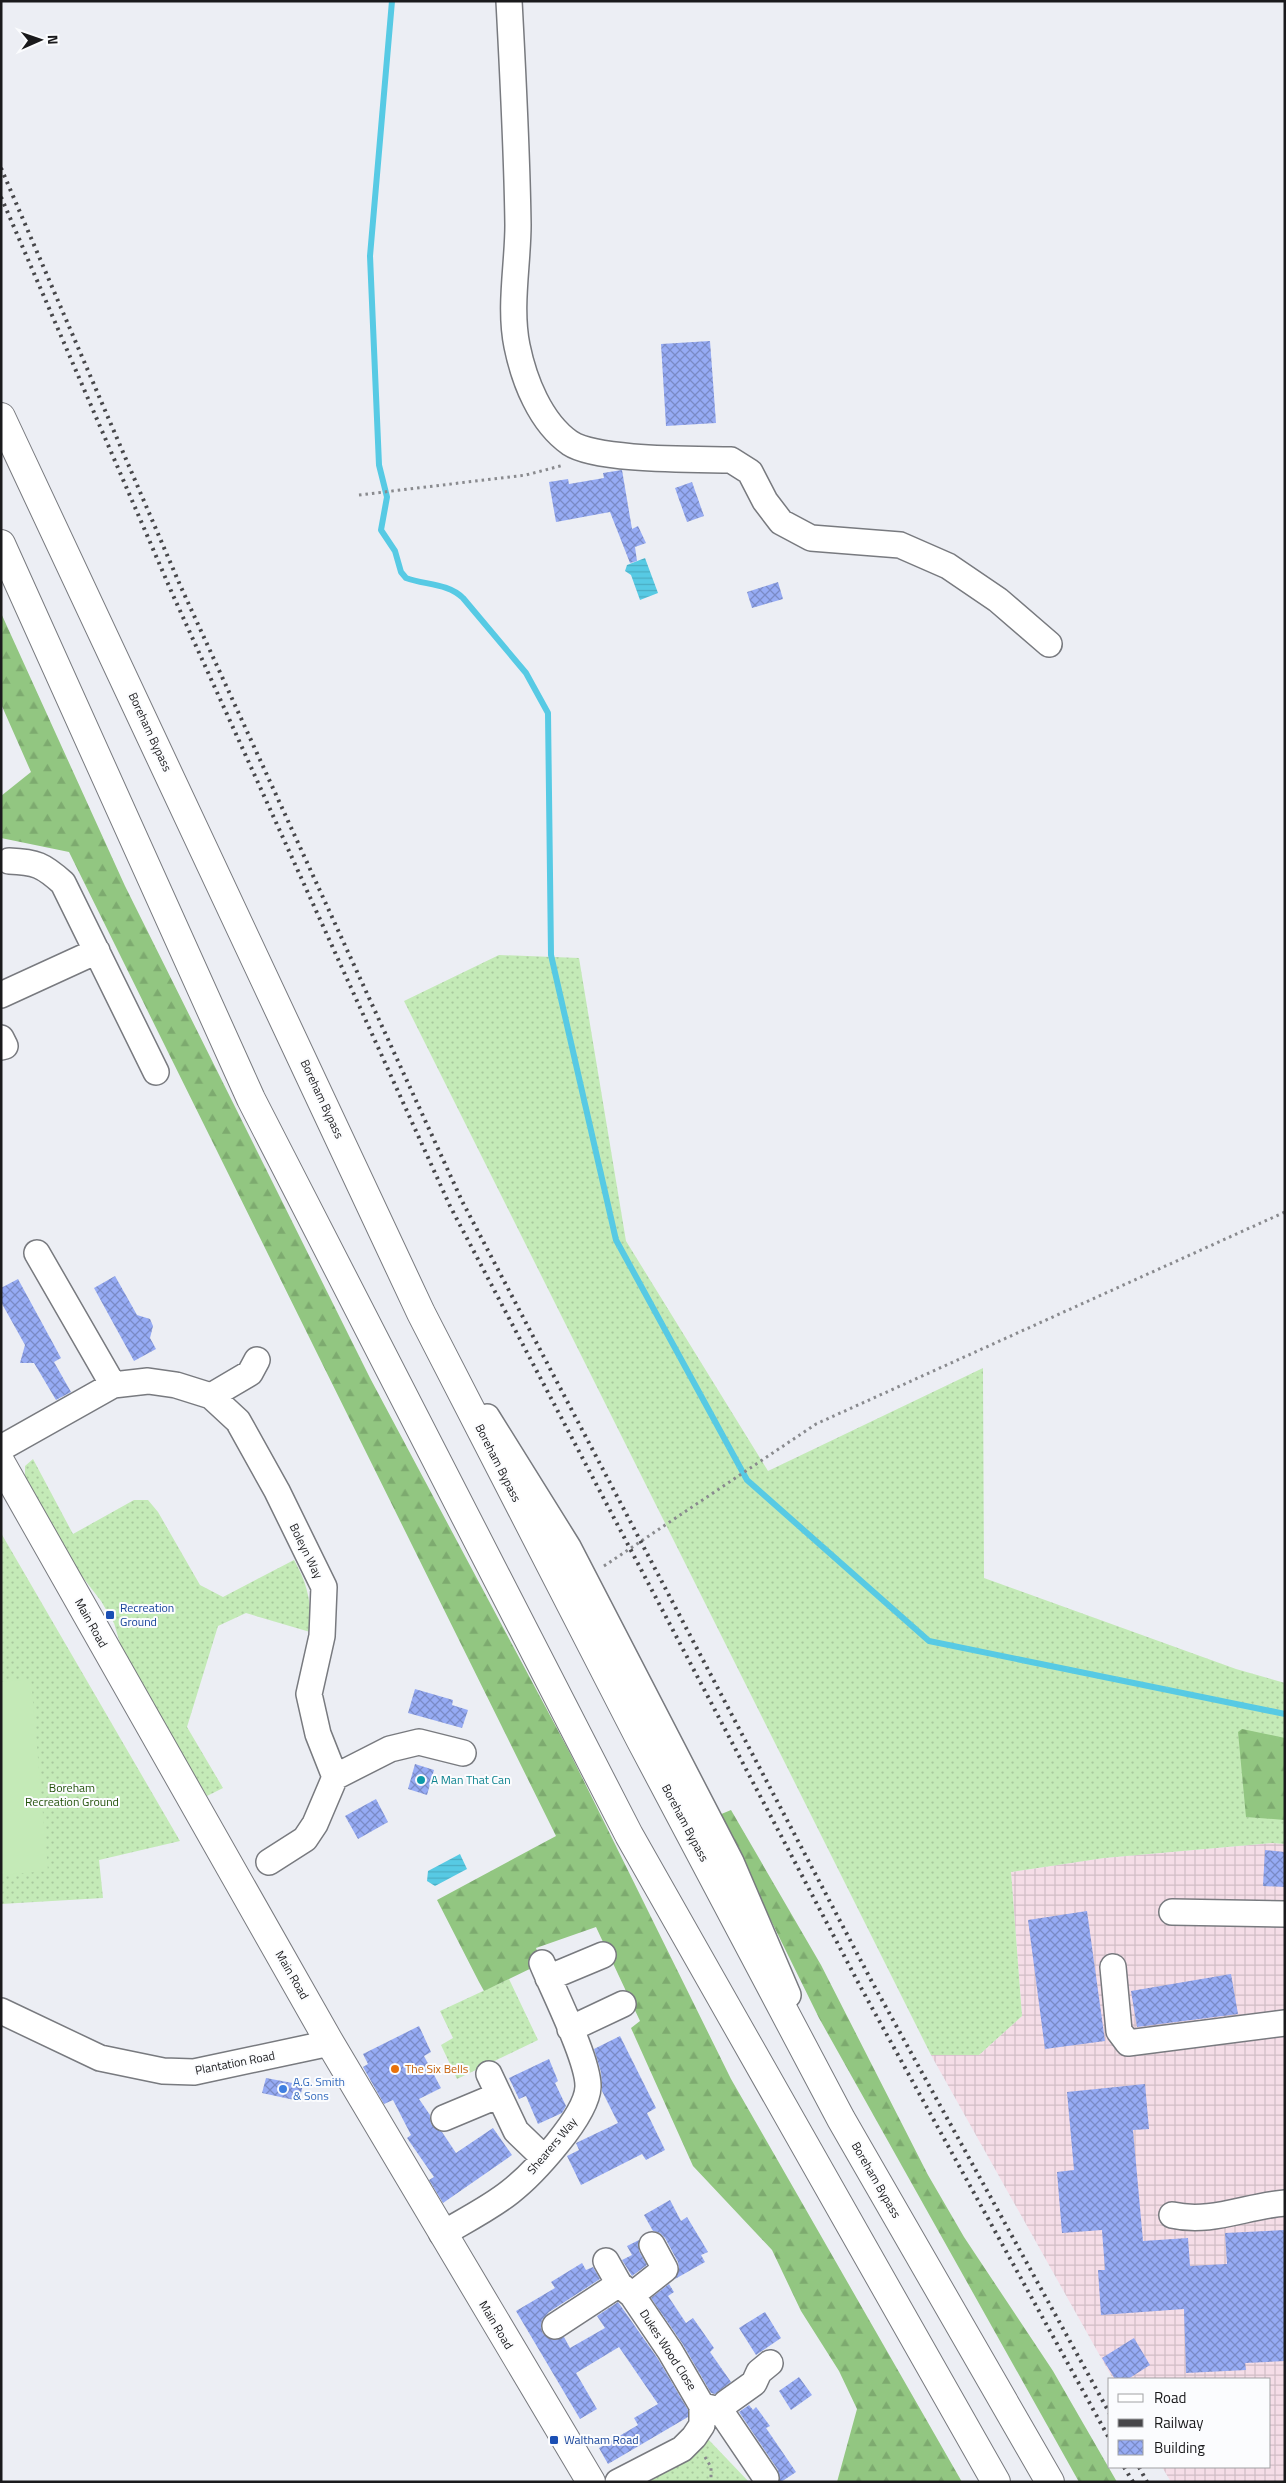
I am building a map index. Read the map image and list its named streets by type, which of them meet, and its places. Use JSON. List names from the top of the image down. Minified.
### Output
{"streets":{"main road":["Boreham Bypass","Main Road"],"street":["Boleyn Way","Plantation Road","Shearers Way","Dukes Wood Close"]},"crossings":[["Main Road","Plantation Road"],["Main Road","Shearers Way"]],"parks":["Boreham Recreation Ground"],"places":{"transit":["Recreation Ground","Waltham Road"],"other":["A Man That Can","The Six Bells","A.G. Smith & Sons"]},"legend":["Road","Railway","Building"],"north":"right"}
